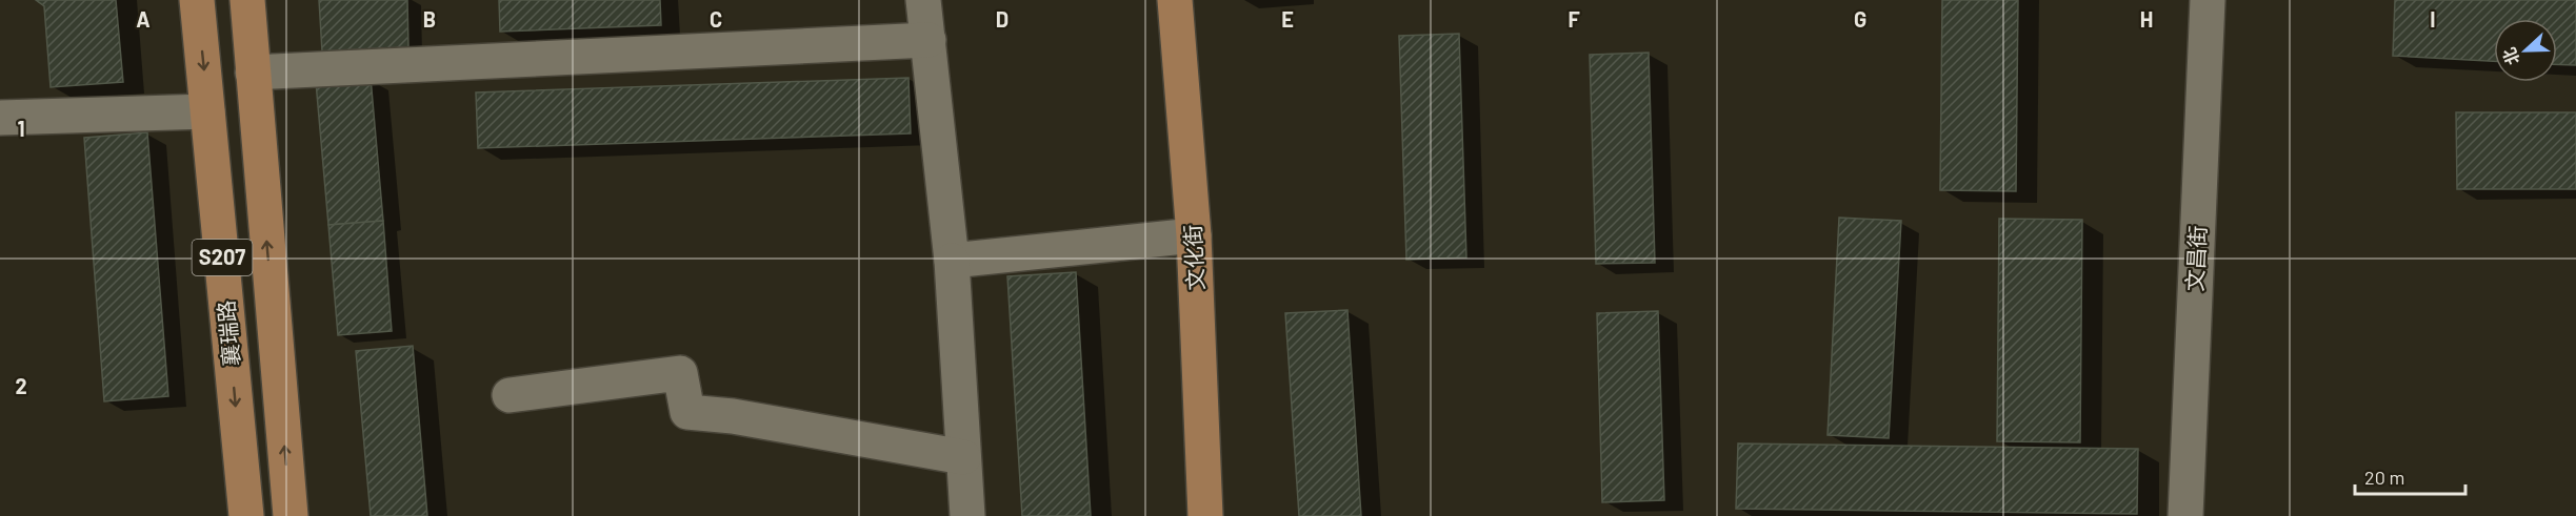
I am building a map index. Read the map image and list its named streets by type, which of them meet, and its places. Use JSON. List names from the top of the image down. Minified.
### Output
{"streets":{"main road":["S207","文化街","襄瑞路"],"street":["文昌街"]},"scale_bar":"20 m","north":"left","grid":{"columns":["A","B","C","D","E","F","G","H","I"],"rows":["1","2"]}}
